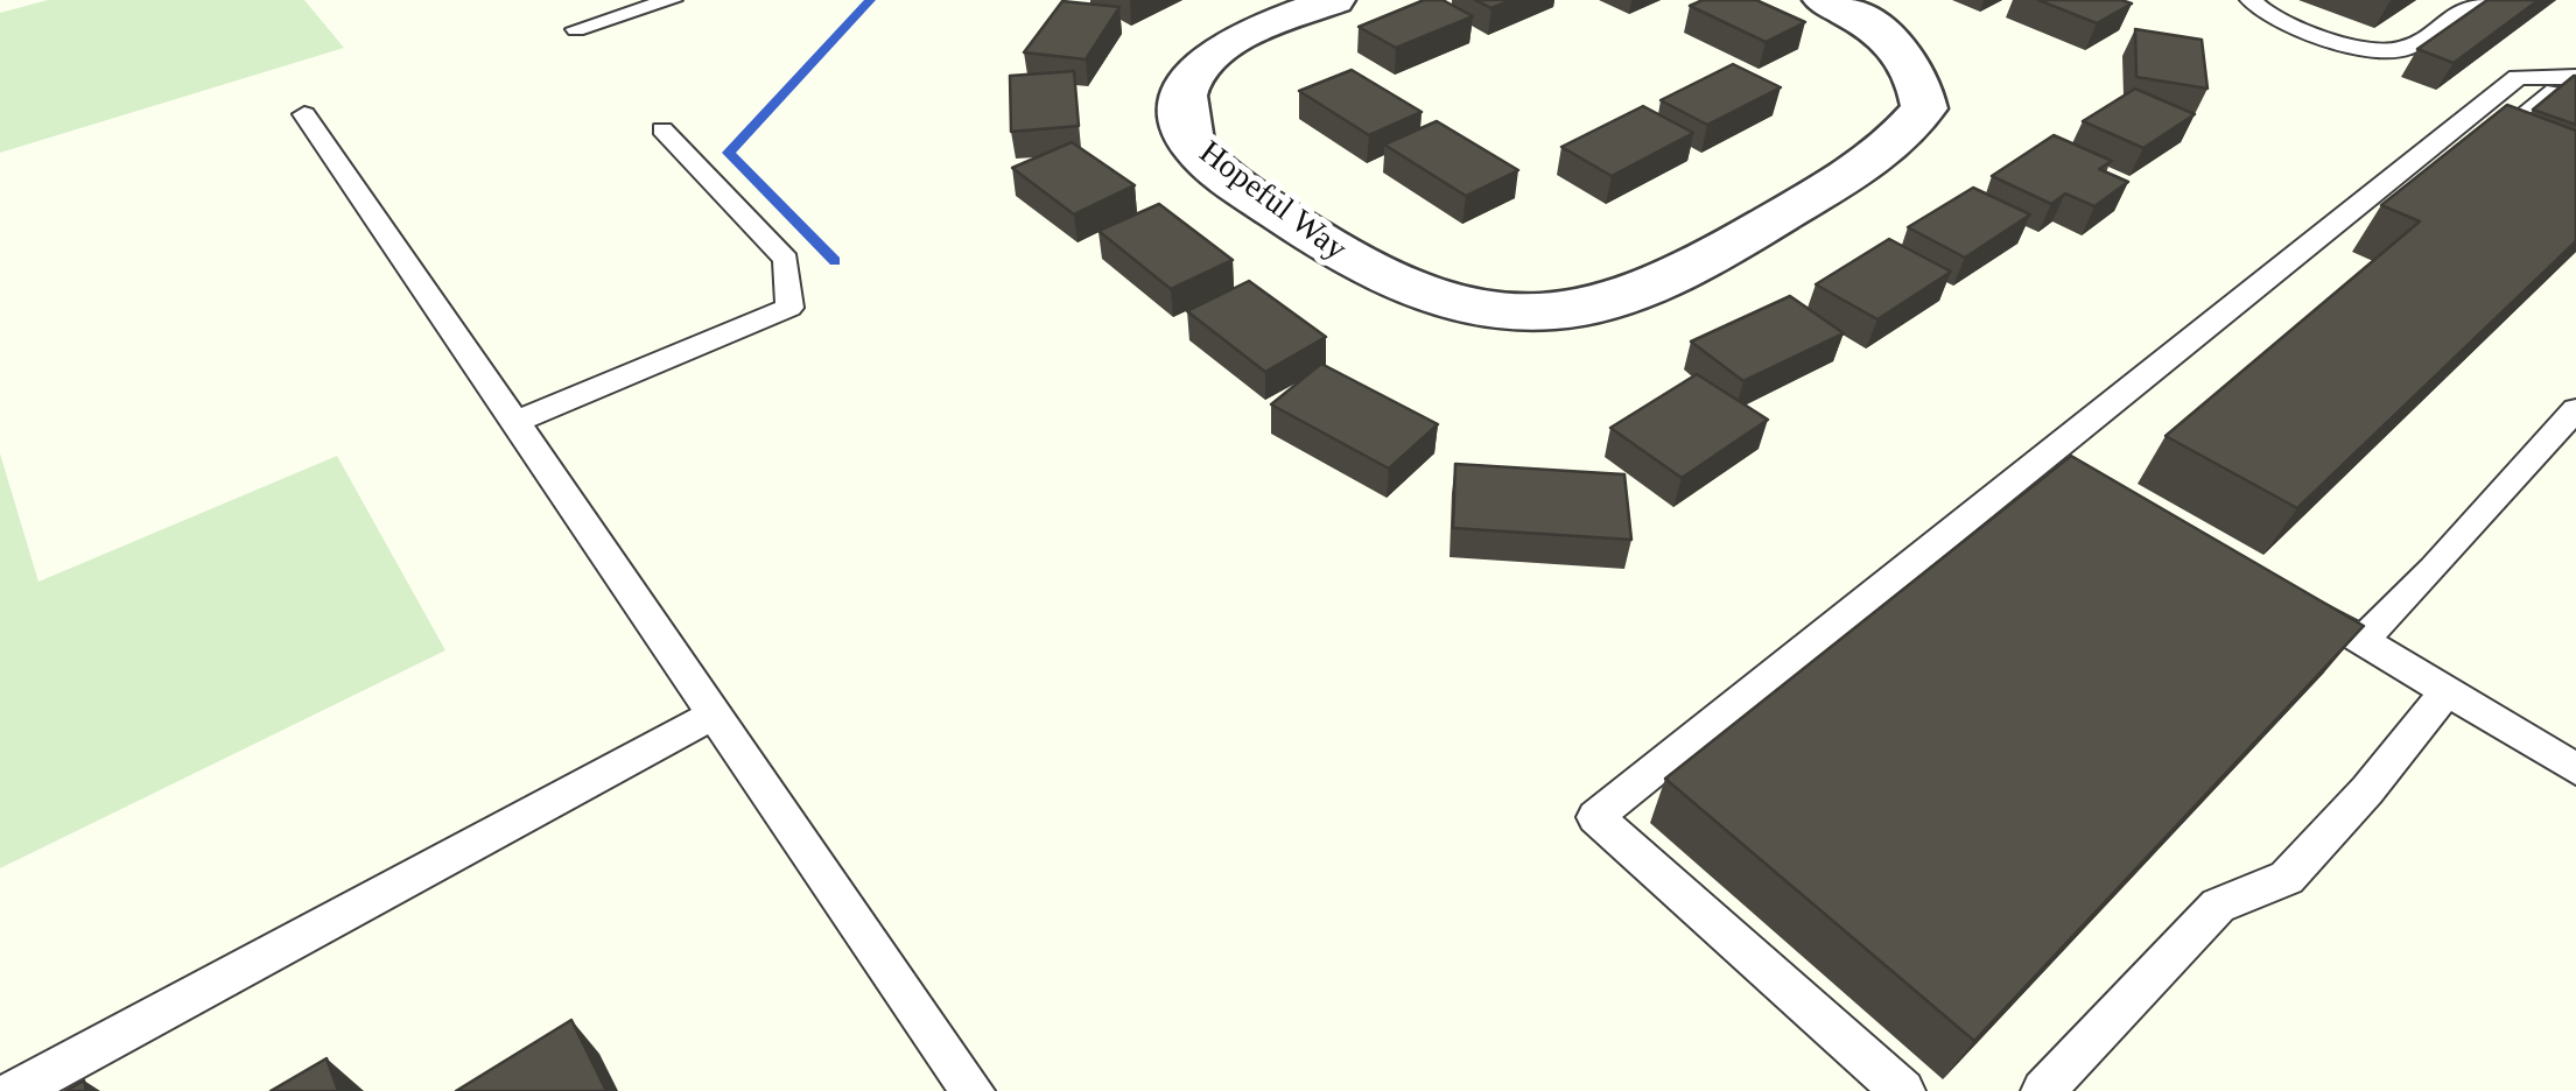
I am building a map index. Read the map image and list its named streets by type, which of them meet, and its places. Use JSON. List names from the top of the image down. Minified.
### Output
{"streets":{"street":["Hopeful Way"]}}
